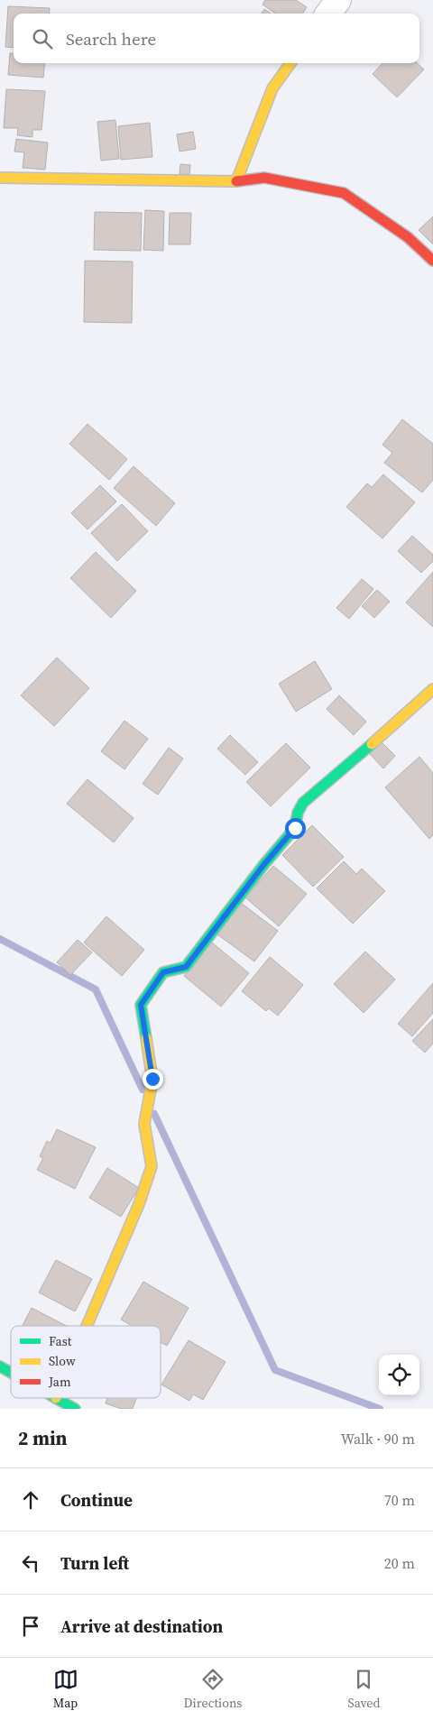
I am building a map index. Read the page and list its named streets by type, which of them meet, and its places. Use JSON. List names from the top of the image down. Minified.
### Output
{"legend":["Fast","Slow","Jam"],"page":{"search":"Search here","heading":["2 min","Walk · 90 m"],"list":[["Continue","70 m"],["Turn left","20 m"],"Arrive at destination"],"nav":["Map","Directions","Saved"]}}
